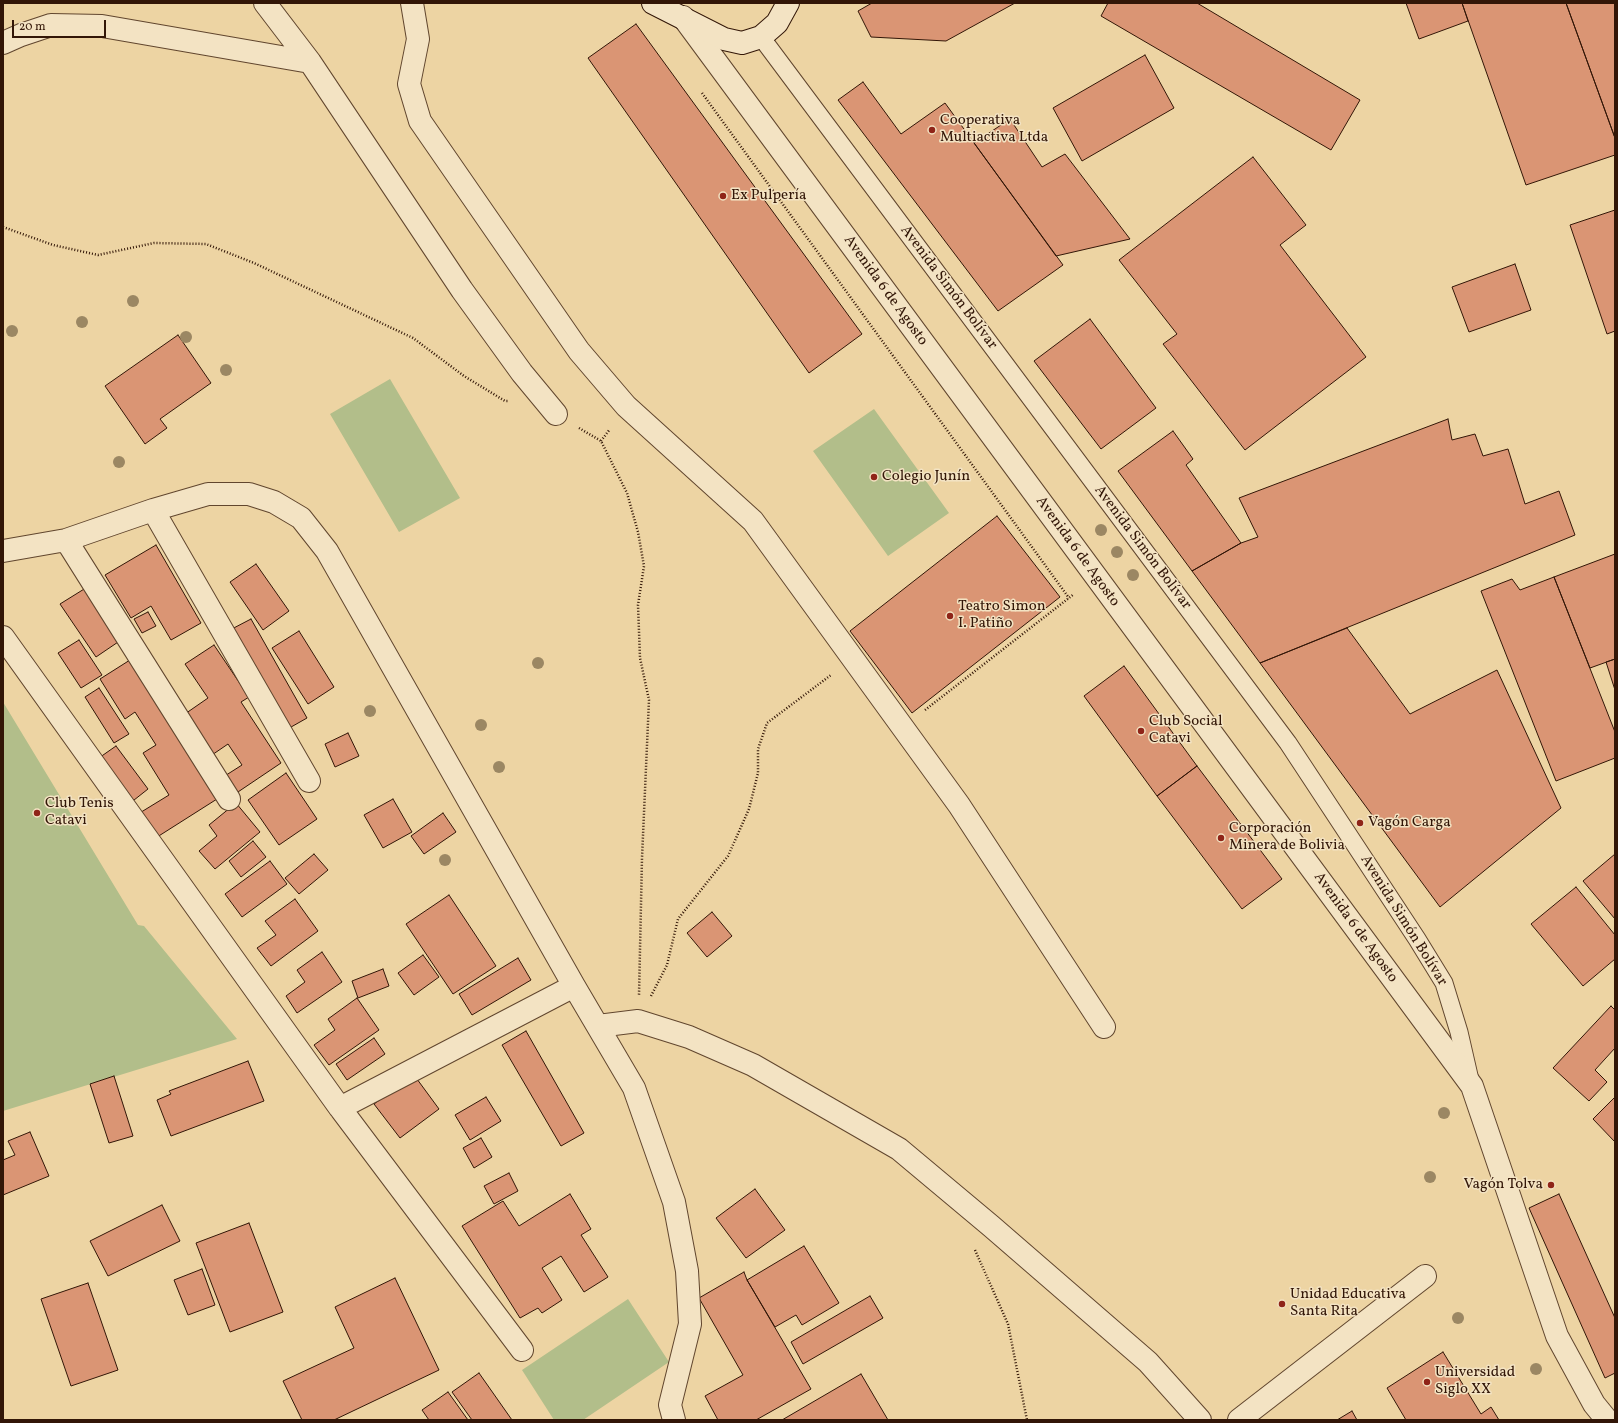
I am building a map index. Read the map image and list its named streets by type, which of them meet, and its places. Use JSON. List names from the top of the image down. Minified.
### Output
{"streets":{"street":["Avenida 6 de Agosto"],"lane":["Avenida Simón Bolívar"]},"crossings":[["Avenida Simón Bolívar","Avenida 6 de Agosto"]],"places":["Cooperativa Multiactiva Ltda","Ex Pulpería","Colegio Junín","Teatro Simon I. Patiño","Club Social Catavi","Club Tenis Catavi","Vagón Carga","Corporación Minera de Bolivia","Vagón Tolva","Unidad Educativa Santa Rita","Universidad Siglo XX"],"scale_bar":"20 m"}
